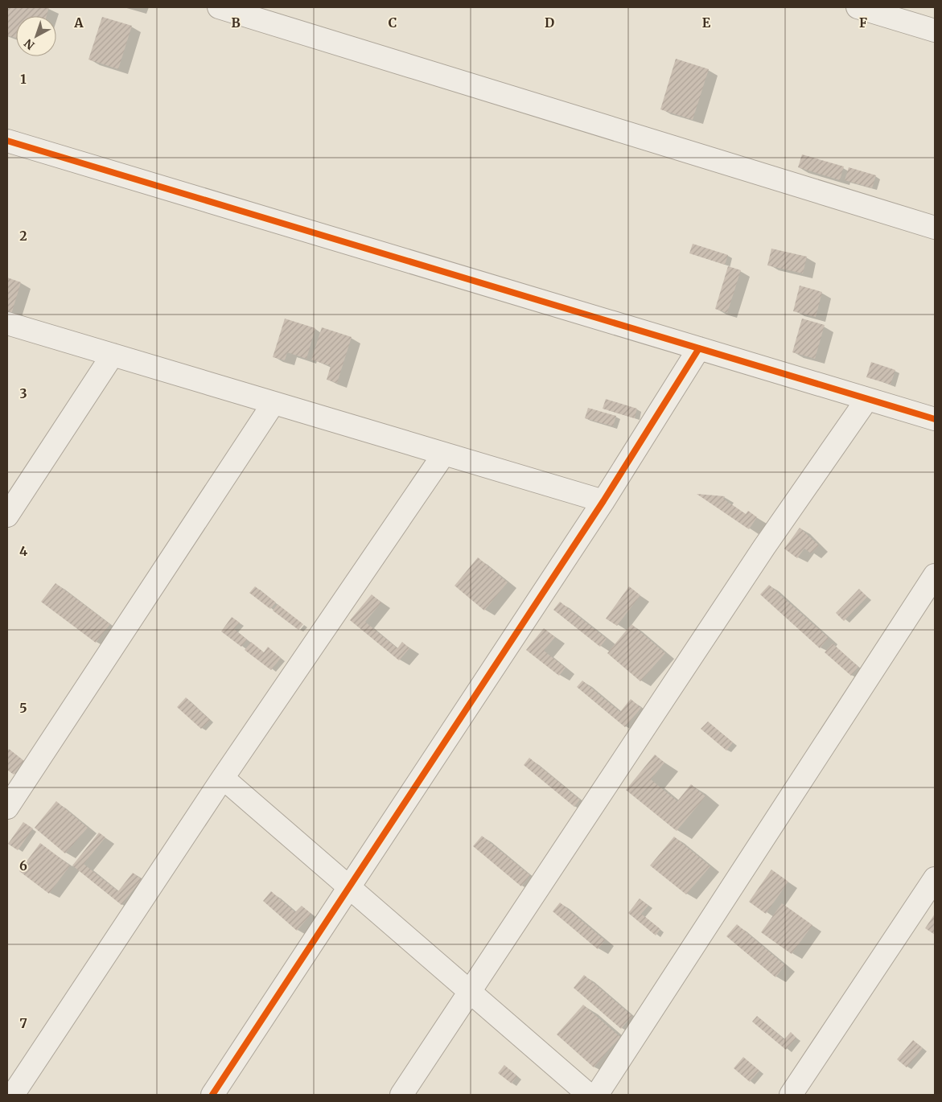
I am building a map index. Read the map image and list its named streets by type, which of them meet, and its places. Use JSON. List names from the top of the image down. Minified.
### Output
{"north":"bottom left","grid":{"columns":["A","B","C","D","E","F"],"rows":["1","2","3","4","5","6","7"]}}
